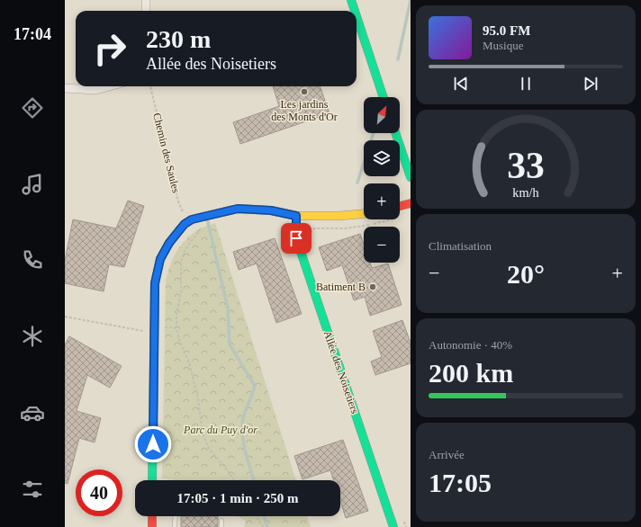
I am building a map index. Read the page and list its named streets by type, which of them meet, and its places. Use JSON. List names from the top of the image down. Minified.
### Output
{"streets":{"street":["Allée des Noisetiers"],"path":["Chemin des Saules"]},"parks":["Parc du Puy d'or"],"places":["Les jardins des Monts d'Or","Batiment B"],"north":"top right","page":{"tabs":"17:04","turn":["230 m","Allée des Noisetiers"],"song":["95.0 FM","Musique"],"map_buttons":["+","−"],"tile":["Climatisation",["Autonomie · 40%","200 km"],["Arrivée","17:05"]],"heat":["−","20°","+"],"limit":"40","trip":"17:05 · 1 min · 250 m","gauge":["33","km/h"]}}
